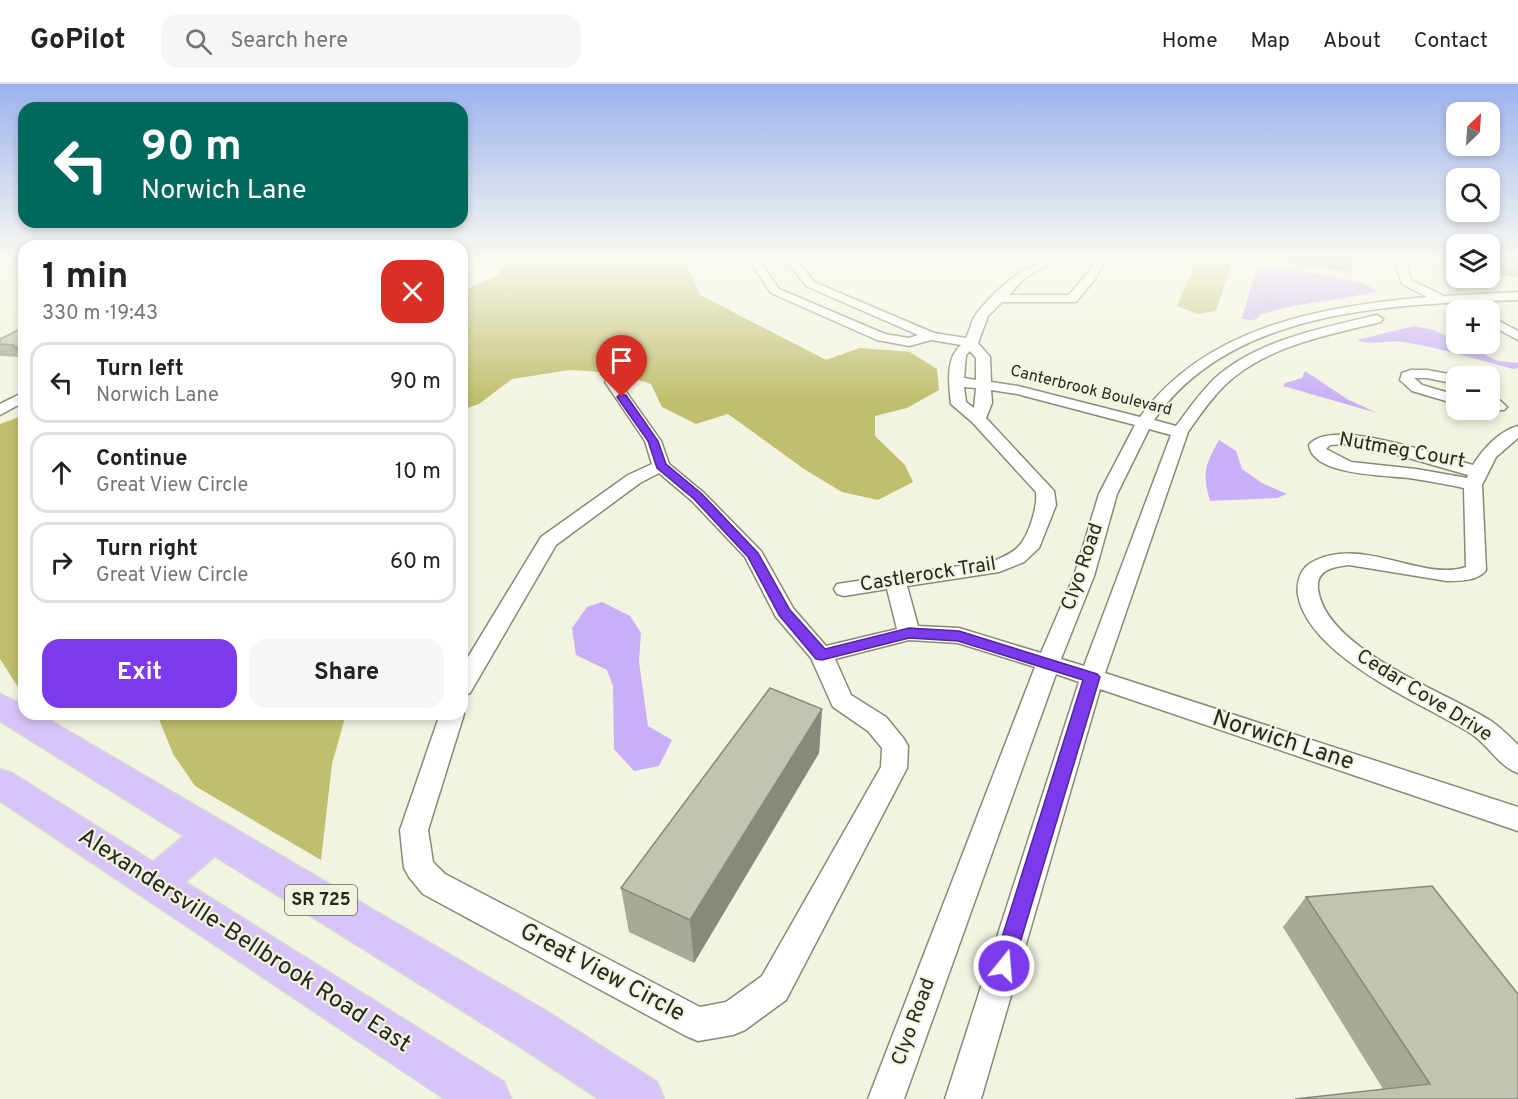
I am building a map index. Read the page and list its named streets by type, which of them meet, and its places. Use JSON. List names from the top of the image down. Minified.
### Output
{"streets":{"main road":["SR 725","Alexandersville-Bellbrook Road East"],"street":["Canterbrook Boulevard","Nutmeg Court","Clyo Road","Castlerock Trail","Cedar Cove Drive","Norwich Lane","Great View Circle"]},"crossings":[["Canterbrook Boulevard","Clyo Road"],["Canterbrook Boulevard","Castlerock Trail"],["Nutmeg Court","Cedar Cove Drive"],["Clyo Road","Norwich Lane"]],"north":"top right","page":{"header":"GoPilot","search":"Search here","nav":["Home","Map","About","Contact"],"map_buttons":["+","−"],"turn":["90 m","Norwich Lane"],"heading":["1 min","330 m · 19:43"],"list":[{"name":"Turn left","note":"Norwich Lane","value":"90 m"},{"name":"Continue","note":"Great View Circle","value":"10 m"},{"name":"Turn right","note":"Great View Circle","value":"60 m"}],"buttons":["Exit","Share"]}}
